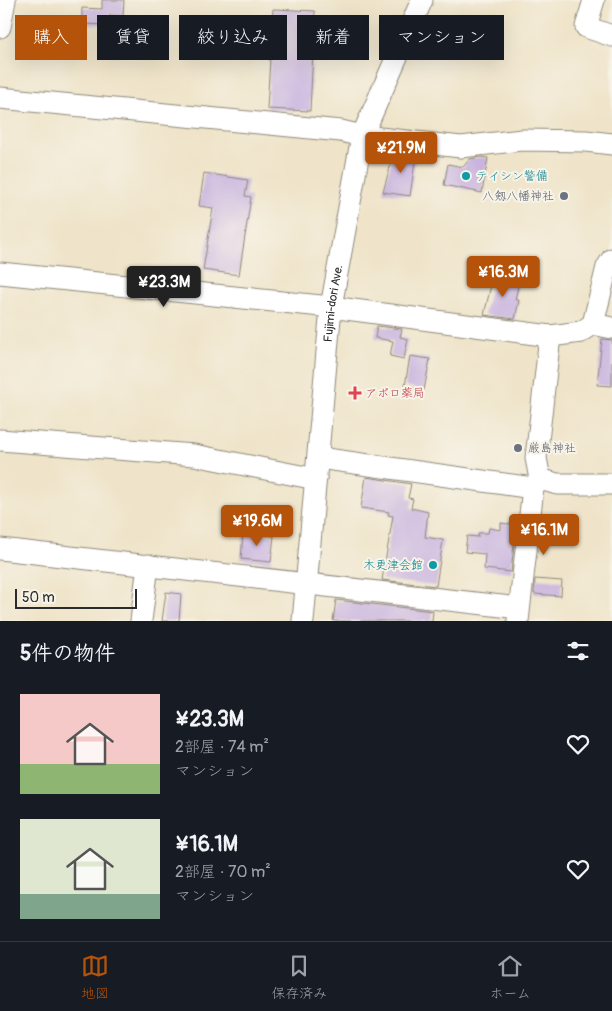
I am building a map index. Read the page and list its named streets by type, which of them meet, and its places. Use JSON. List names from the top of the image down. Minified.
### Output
{"streets":{"street":["Fujimi-dori Ave."]},"places":{"other":["テイシン警備","八剱八幡神社","厳島神社","木更津会館"],"health":["アポロ薬局"]},"scale_bar":"50 m","page":{"chip":["購入","賃貸","絞り込み","新着","マンション"],"price":["¥21.9M","¥16.3M","¥23.3M","¥19.6M","¥16.1M"],"scale":"50 m","heading":"5件の物件","list":[{"name":"¥23.3M","note":"2部屋 · 74 m² · マンション"},{"name":"¥16.1M","note":"2部屋 · 70 m² · マンション"}],"tabs":["地図","保存済み","ホーム"]}}
